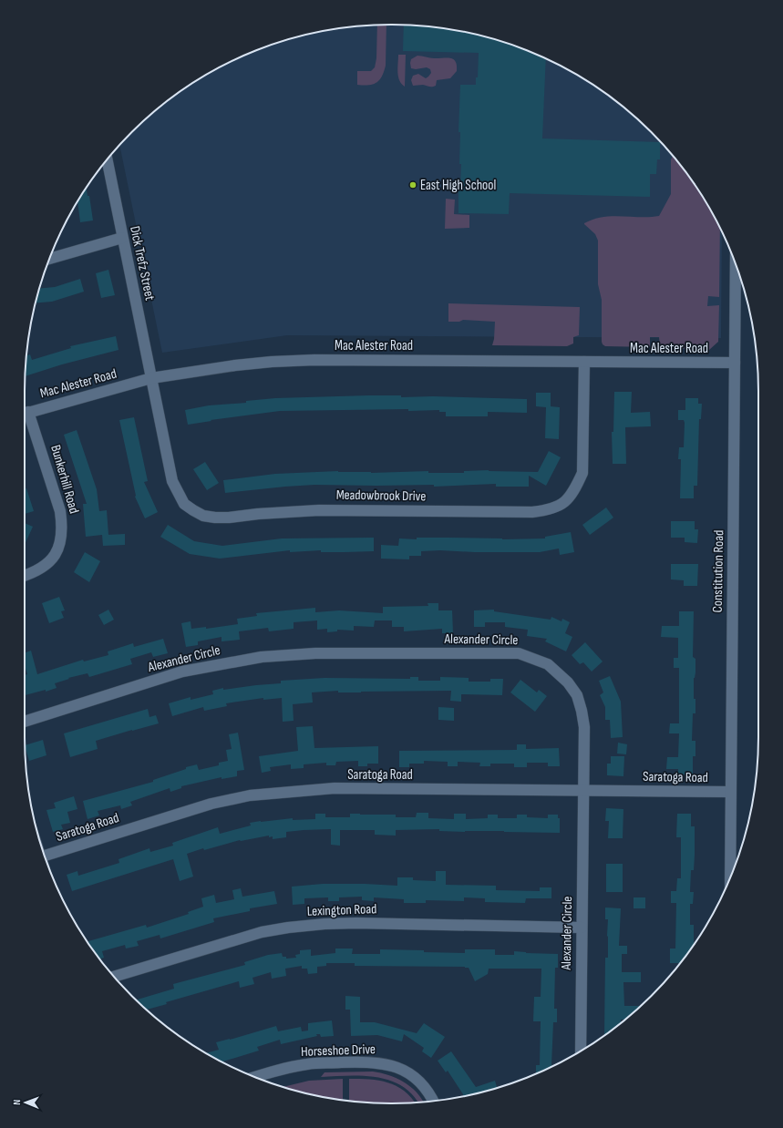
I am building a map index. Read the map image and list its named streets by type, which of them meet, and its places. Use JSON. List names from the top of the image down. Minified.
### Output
{"streets":{"street":["Dick Trefz Street","Mac Alester Road","Bunkerhill Road","Meadowbrook Drive","Constitution Road","Alexander Circle","Saratoga Road","Lexington Road","Horseshoe Drive"]},"crossings":[["Dick Trefz Street","Mac Alester Road"],["Dick Trefz Street","Meadowbrook Drive"],["Mac Alester Road","Meadowbrook Drive"],["Mac Alester Road","Constitution Road"],["Constitution Road","Saratoga Road"],["Alexander Circle","Saratoga Road"],["Alexander Circle","Lexington Road"]],"places":["East High School"],"north":"left"}
